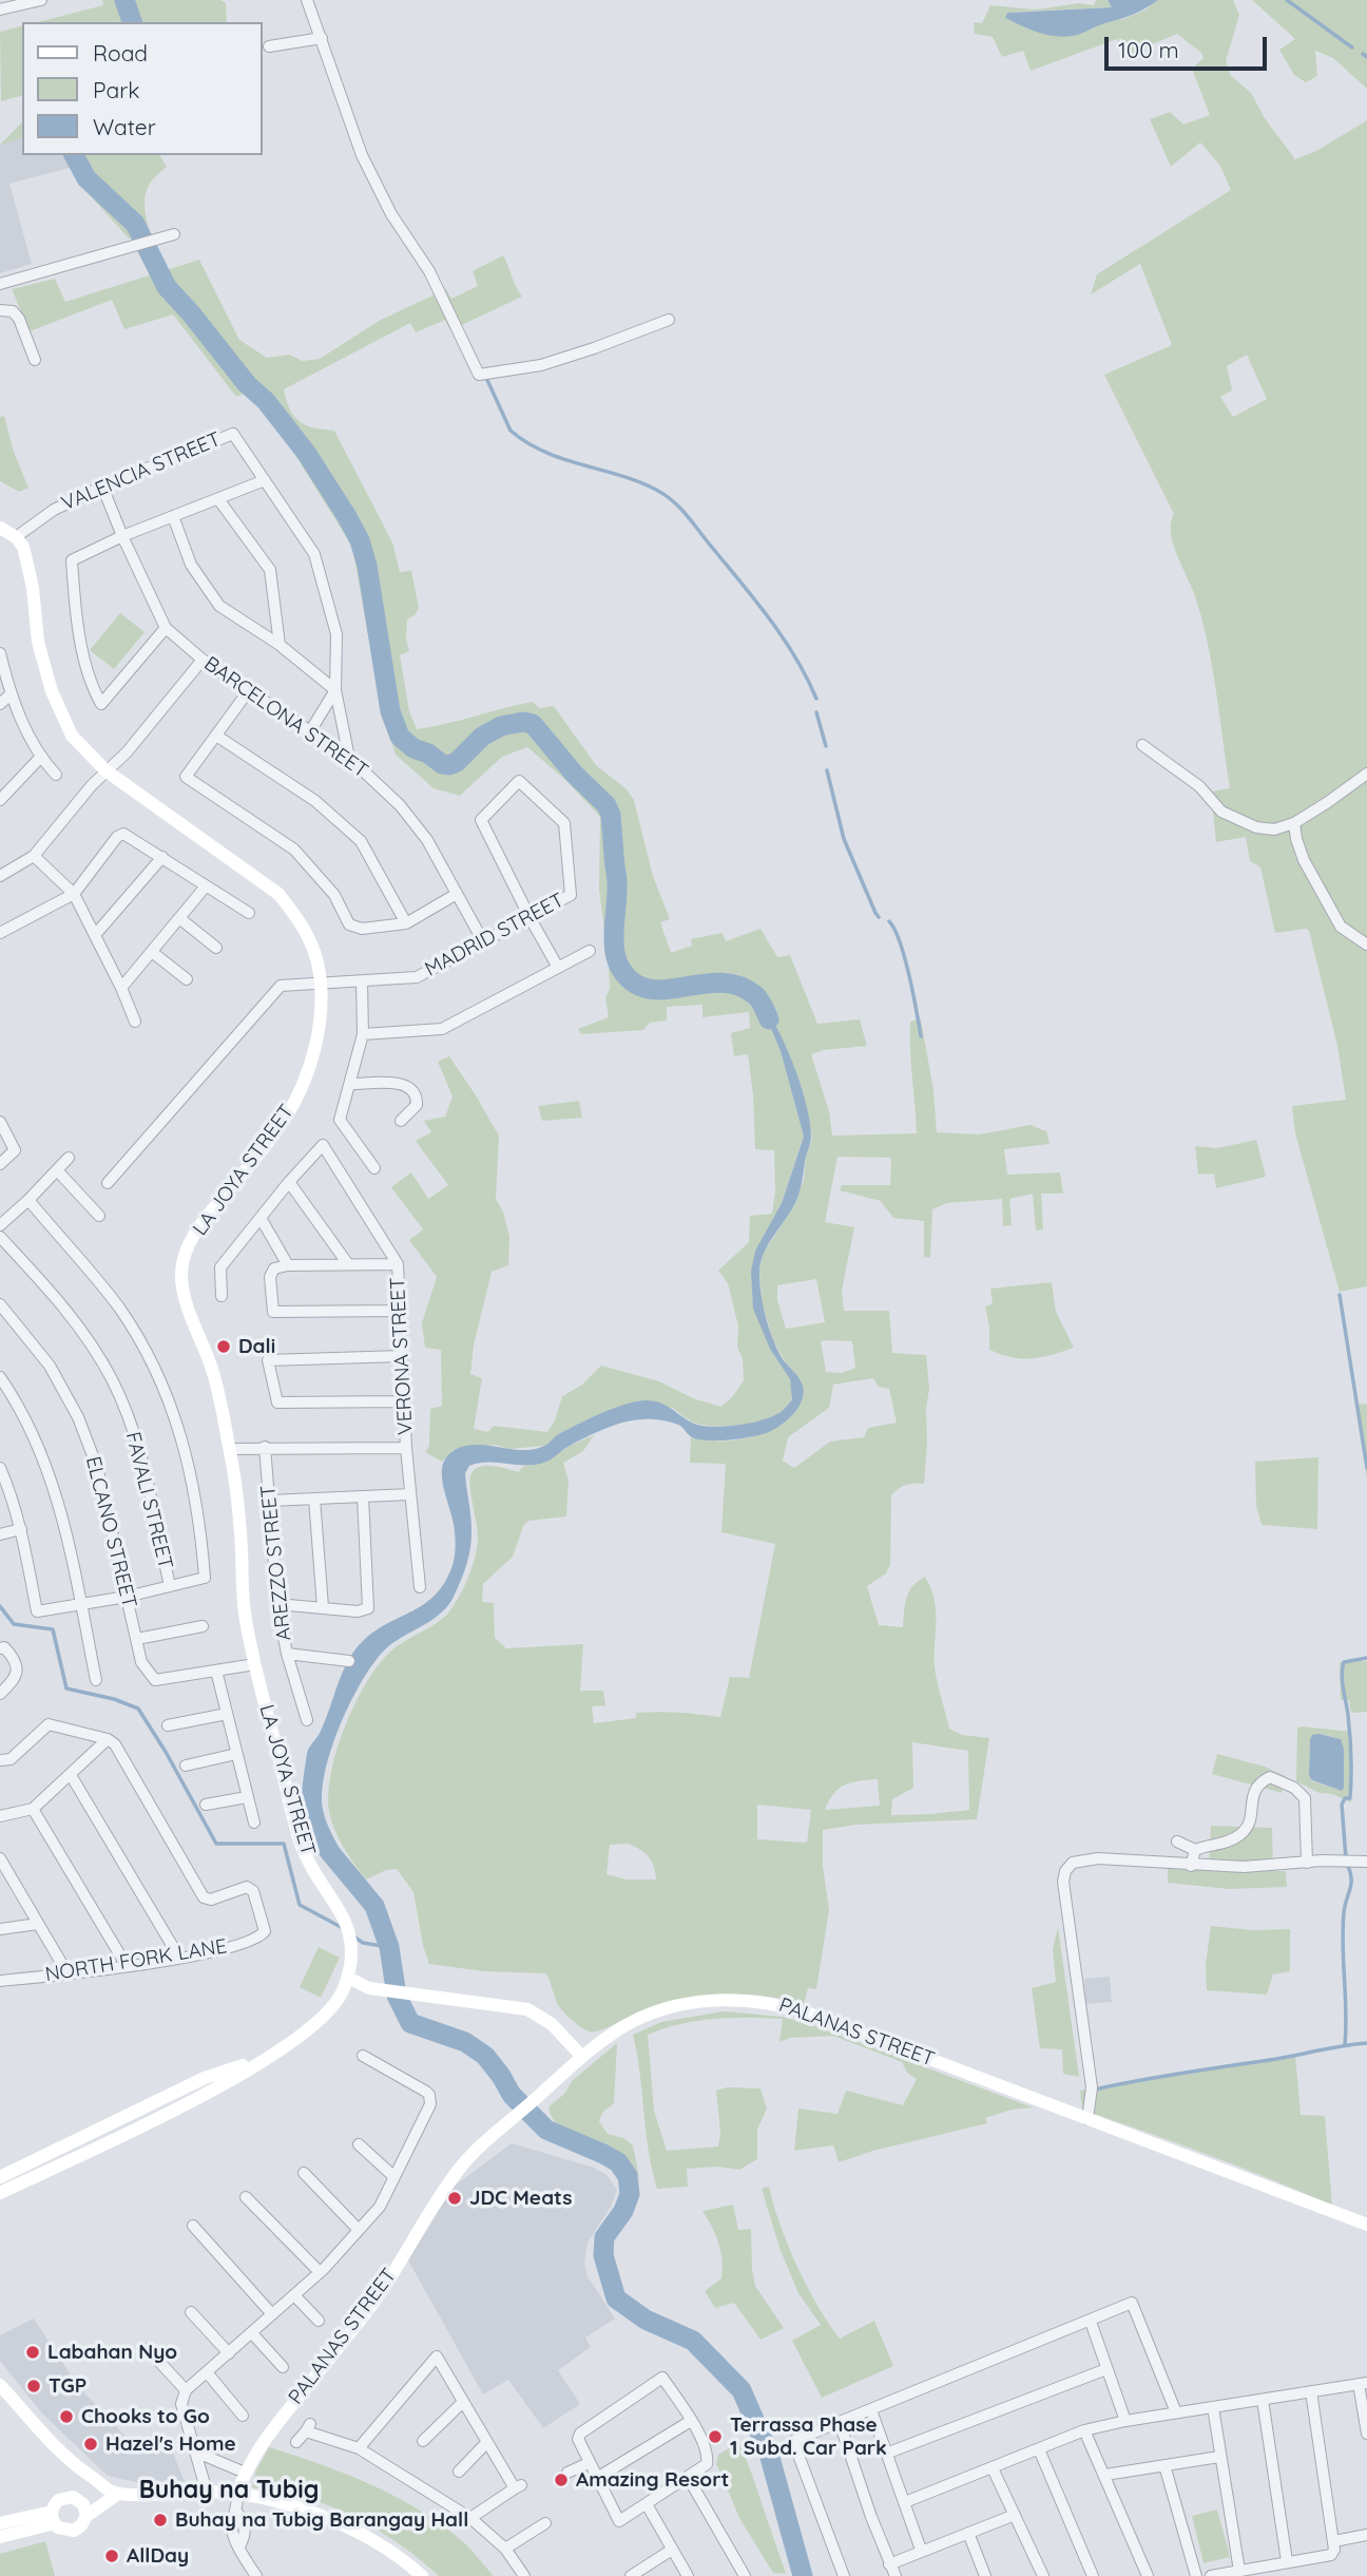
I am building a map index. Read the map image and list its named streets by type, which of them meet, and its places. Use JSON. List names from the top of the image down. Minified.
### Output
{"streets":{"street":["VALENCIA STREET","BARCELONA STREET","MADRID STREET","LA JOYA STREET","VERONA STREET","FAVALI STREET","ELCANO STREET","AREZZO STREET","NORTH FORK LANE","PALANAS STREET"]},"crossings":[["VALENCIA STREET","BARCELONA STREET"],["VALENCIA STREET","LA JOYA STREET"],["BARCELONA STREET","MADRID STREET"],["MADRID STREET","LA JOYA STREET"],["LA JOYA STREET","ELCANO STREET"]],"districts":["Buhay na Tubig"],"places":["Dali","JDC Meats","Labahan Nyo","TGP","Chooks to Go","Terrassa Phase 1 Subd. Car Park","Hazel's Home","Amazing Resort","Buhay na Tubig Barangay Hall","AllDay"],"legend":["Road","Park","Water"],"scale_bar":"100 m"}
